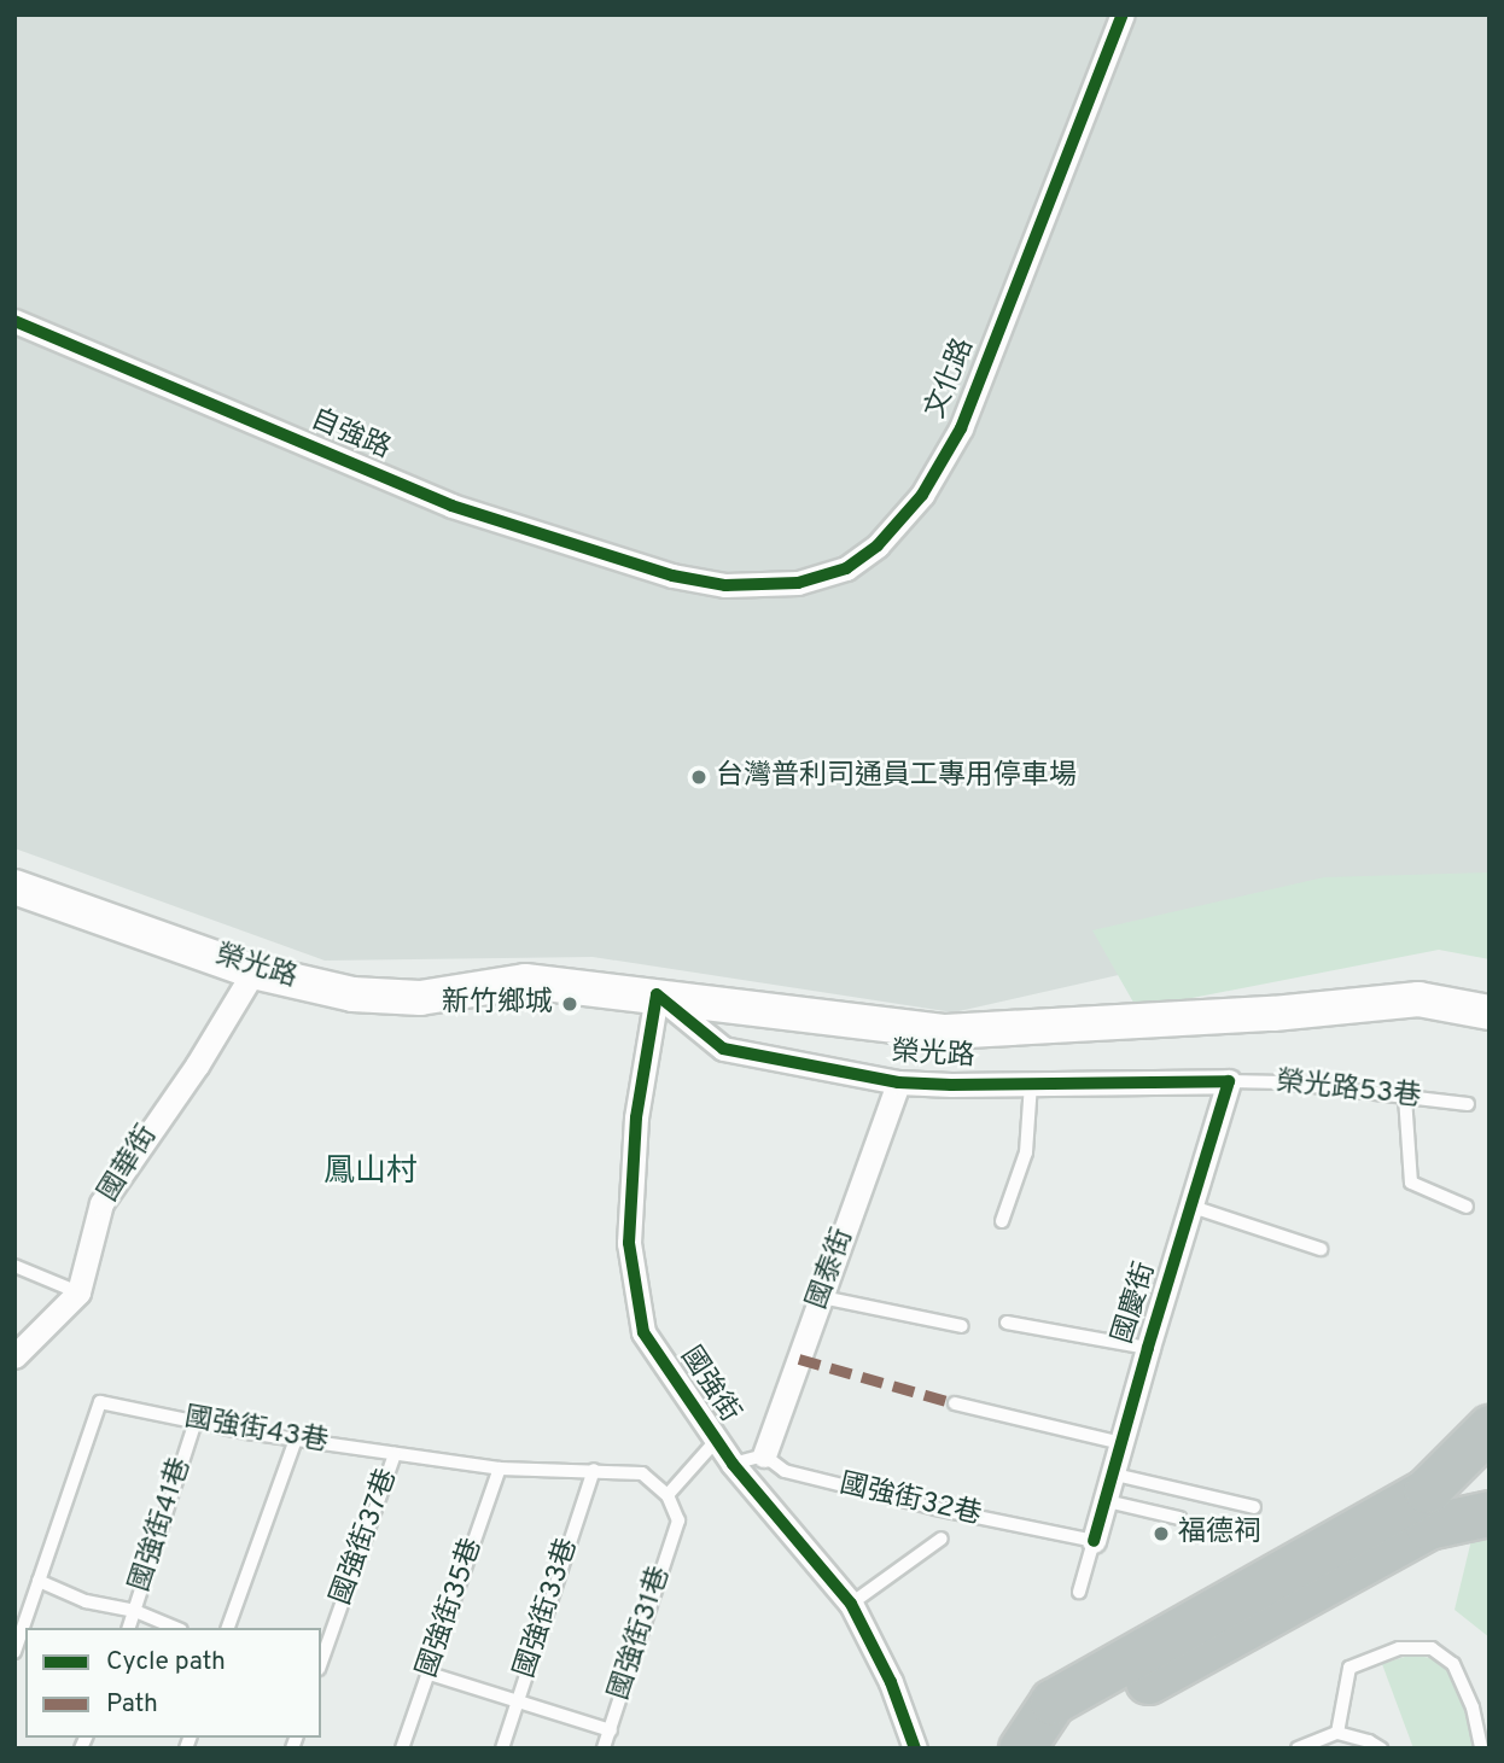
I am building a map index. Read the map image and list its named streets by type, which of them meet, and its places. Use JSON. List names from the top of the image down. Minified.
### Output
{"streets":{"street":["文化路","自強路","榮光路","國華街","國泰街","國慶街","國強街"],"lane":["榮光路53巷","國強街43巷","國強街32巷","國強街41巷","國強街37巷","國強街35巷","國強街33巷","國強街31巷"]},"crossings":[["文化路","自強路"],["榮光路","榮光路53巷"],["榮光路","國華街"],["榮光路","國泰街"],["榮光路","國慶街"],["榮光路","國強街"],["榮光路53巷","國慶街"],["國泰街","國強街32巷"],["國慶街","國強街32巷"],["國強街43巷","國強街41巷"],["國強街43巷","國強街37巷"],["國強街43巷","國強街35巷"],["國強街43巷","國強街33巷"],["國強街43巷","國強街31巷"]],"districts":["鳳山村"],"places":["台灣普利司通員工專用停車場","新竹鄉城","福德祠"],"legend":["Cycle path","Path"]}
